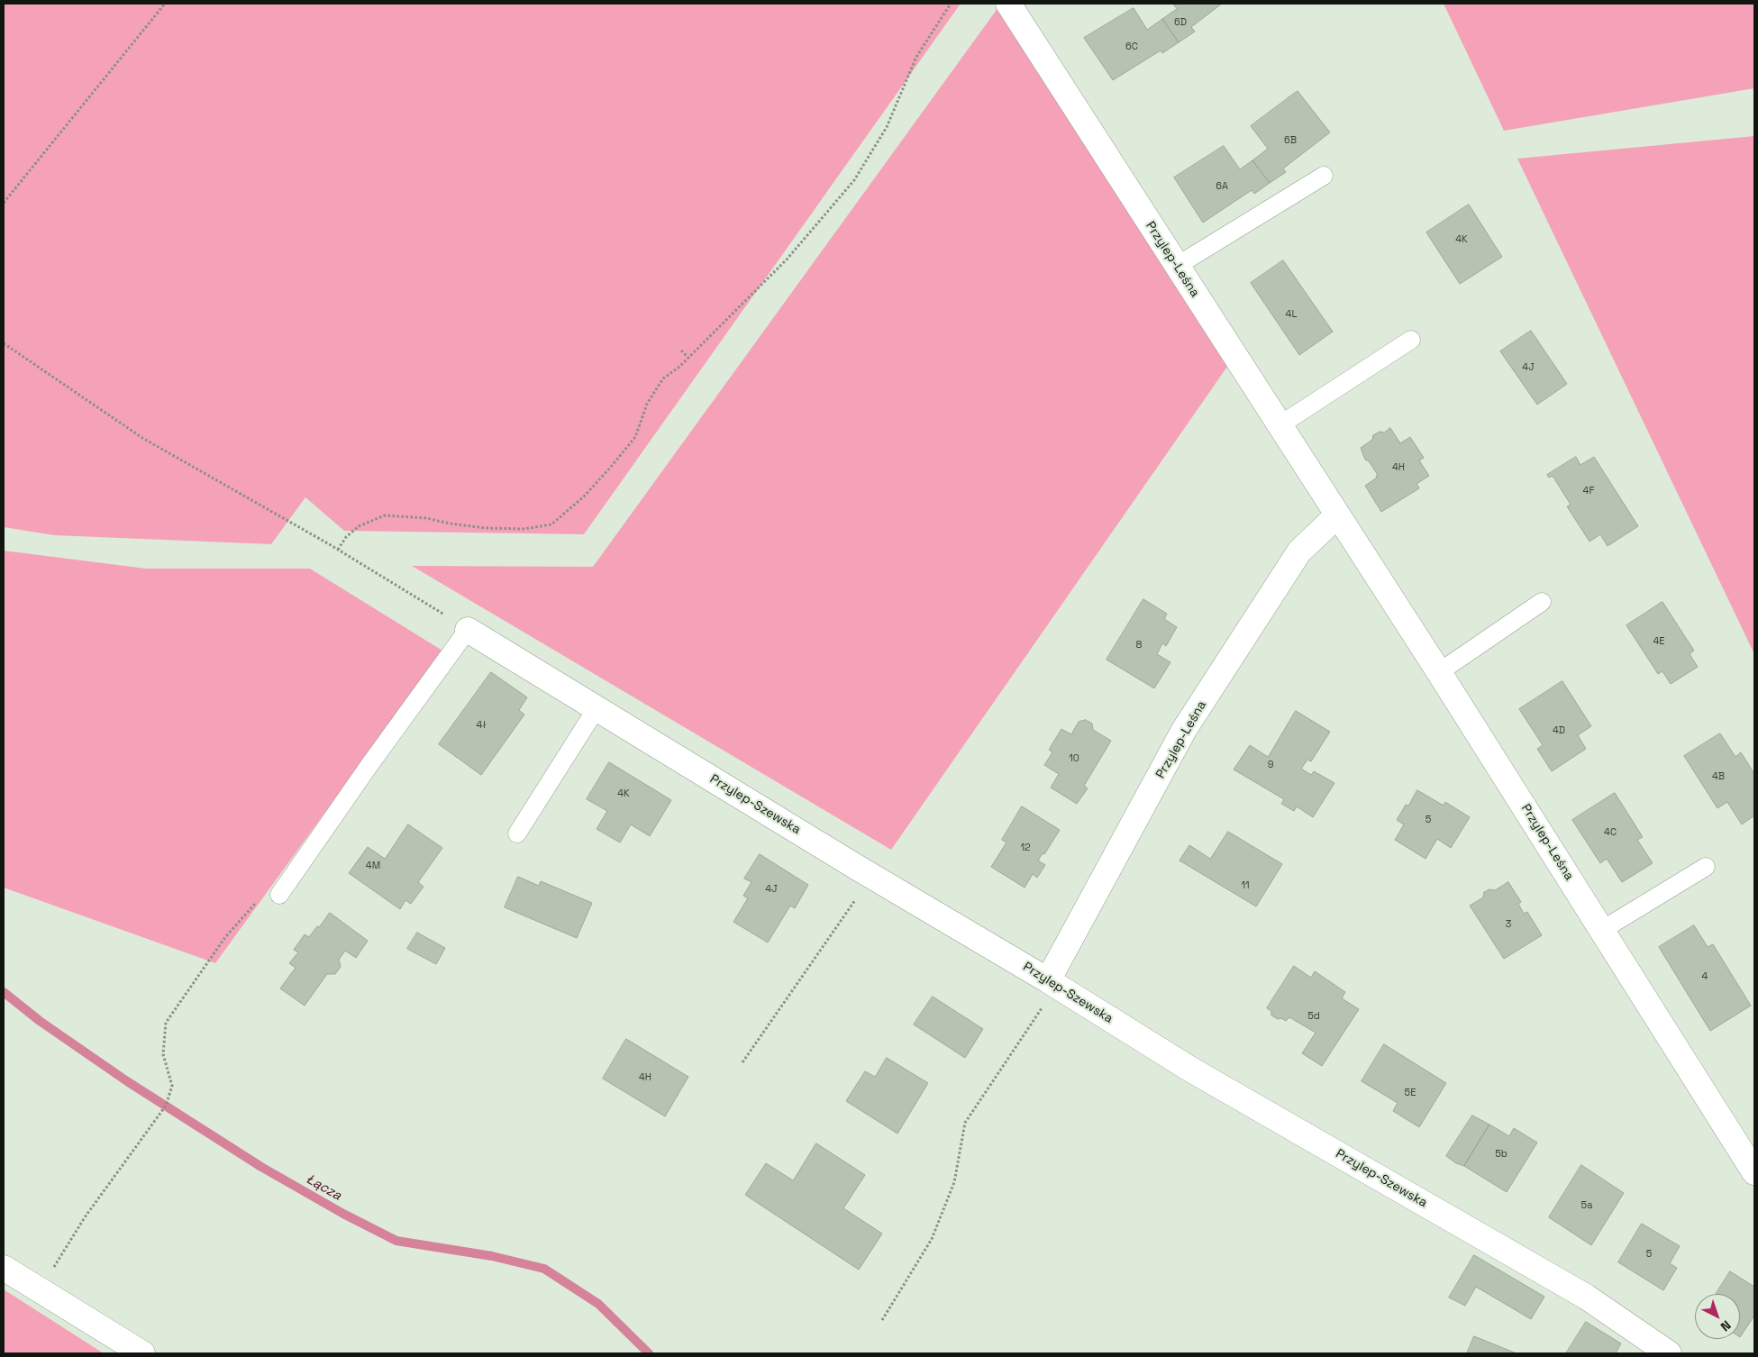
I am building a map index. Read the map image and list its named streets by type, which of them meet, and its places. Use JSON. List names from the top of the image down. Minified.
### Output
{"streets":{"street":["Przylep-Leśna","Przylep-Szewska"]},"crossings":[["Przylep-Leśna","Przylep-Szewska"]],"water":["Łącza"],"house_numbers":["6D","6C","6B","6A","4K","4L","4J","4H","4F","4E","8","4ł","4D","10","9","4B","4K","5","4C","12","4M","11","4J","3","4","5d","4H","5E","5b","5a","5"],"north":"bottom right"}
